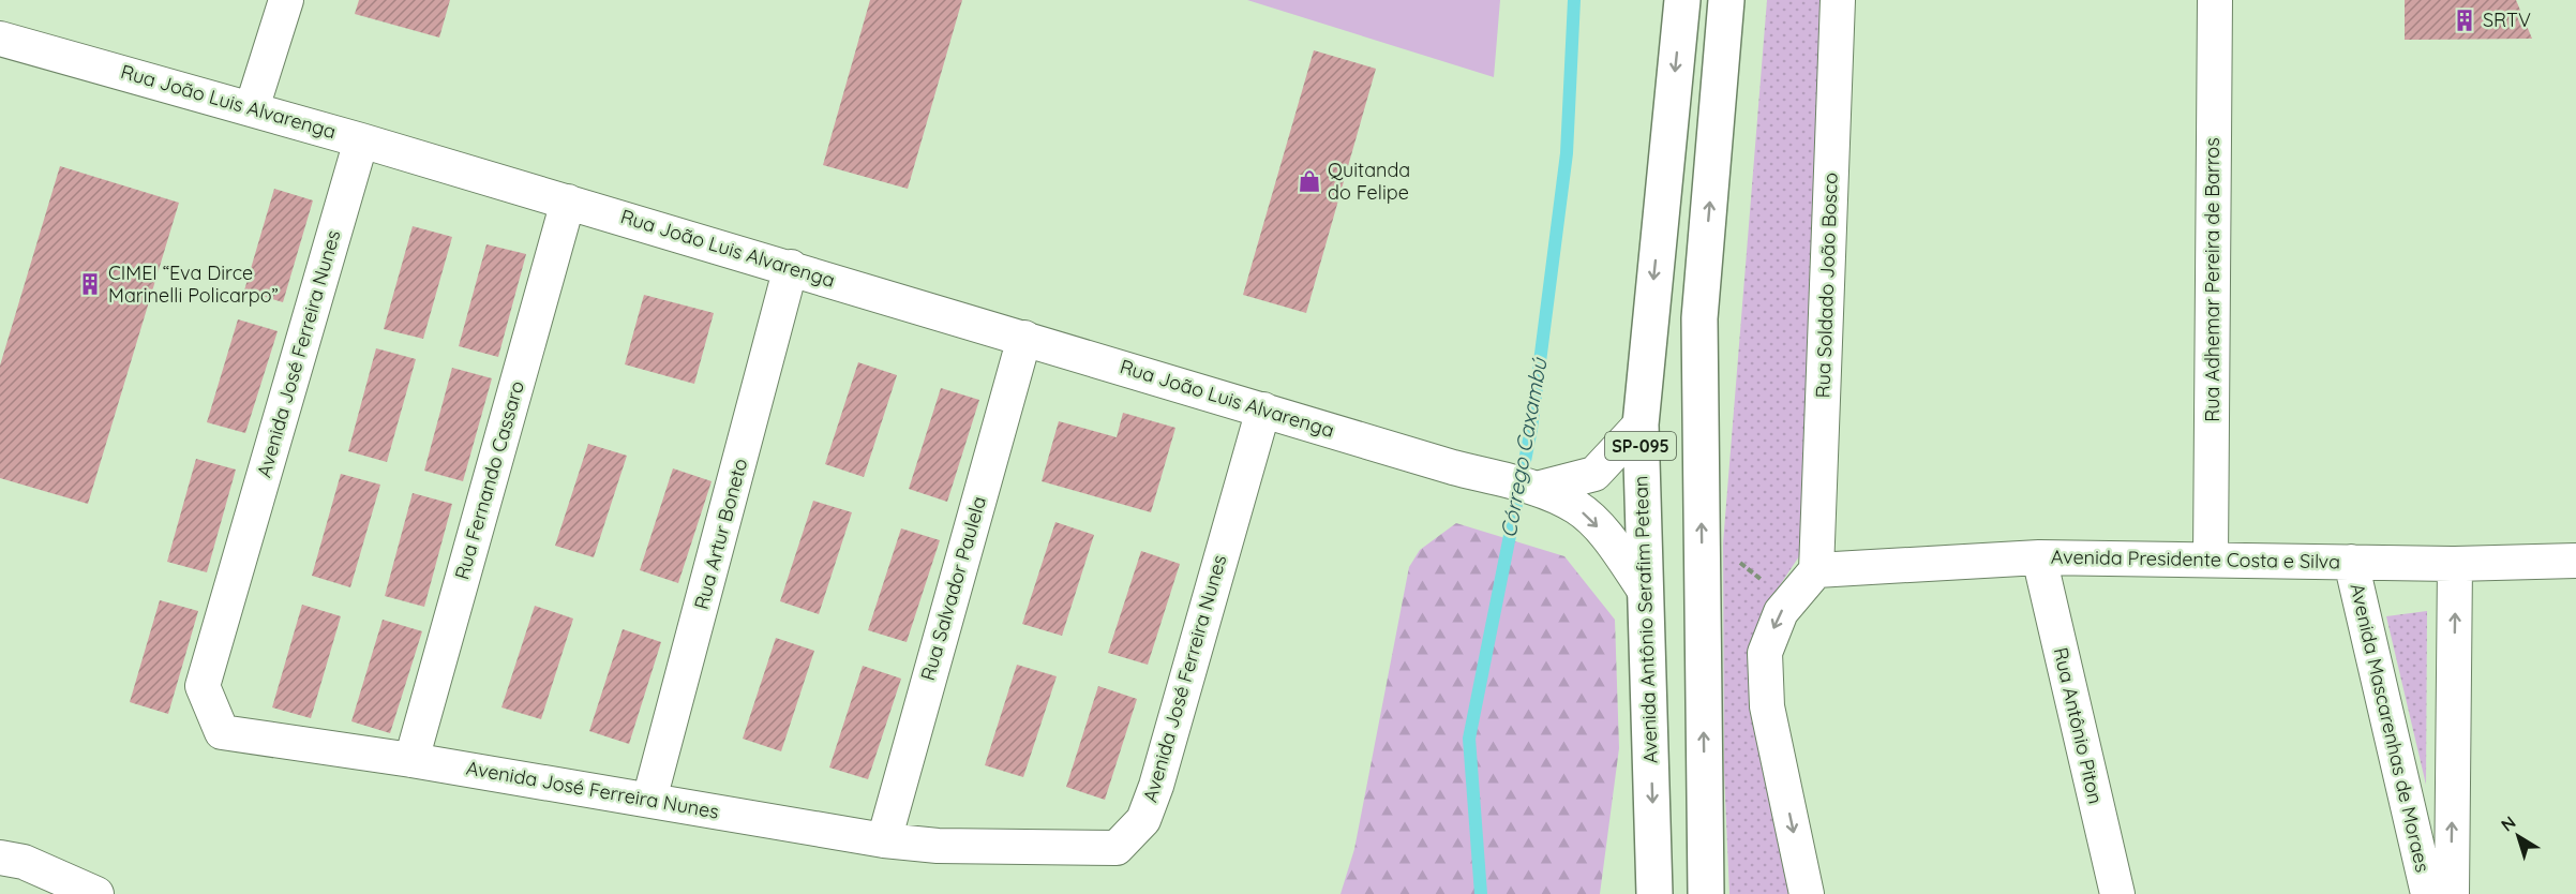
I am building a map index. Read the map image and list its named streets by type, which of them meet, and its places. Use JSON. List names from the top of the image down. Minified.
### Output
{"streets":{"main road":["SP-095","Avenida Antônio Serafim Petean"],"street":["Rua João Luis Alvarenga","Rua Adhemar Pereira de Barros","Rua Soldado João Bosco","Avenida José Ferreira Nunes","Rua Fernando Cassaro","Rua Artur Boneto","Avenida Presidente Costa e Silva","Rua Salvador Paulela","Rua Antônio Piton","Avenida Mascarenhas de Moraes"]},"crossings":[["Rua João Luis Alvarenga","Avenida José Ferreira Nunes"],["Rua João Luis Alvarenga","Rua Fernando Cassaro"],["Rua João Luis Alvarenga","Rua Artur Boneto"],["Rua João Luis Alvarenga","Rua Salvador Paulela"],["Rua João Luis Alvarenga","Avenida Antônio Serafim Petean"],["Rua Adhemar Pereira de Barros","Avenida Presidente Costa e Silva"],["Rua Soldado João Bosco","Avenida Presidente Costa e Silva"],["Avenida José Ferreira Nunes","Rua Fernando Cassaro"],["Avenida José Ferreira Nunes","Rua Artur Boneto"],["Avenida José Ferreira Nunes","Rua Salvador Paulela"],["Avenida Presidente Costa e Silva","Rua Antônio Piton"],["Avenida Presidente Costa e Silva","Avenida Mascarenhas de Moraes"]],"water":["Córrego Caxambú"],"places":{"building":["SRTV","CIMEI “Eva Dirce Marinelli Policarpo”"],"shop":["Quitanda do Felipe"]},"north":"top left"}
